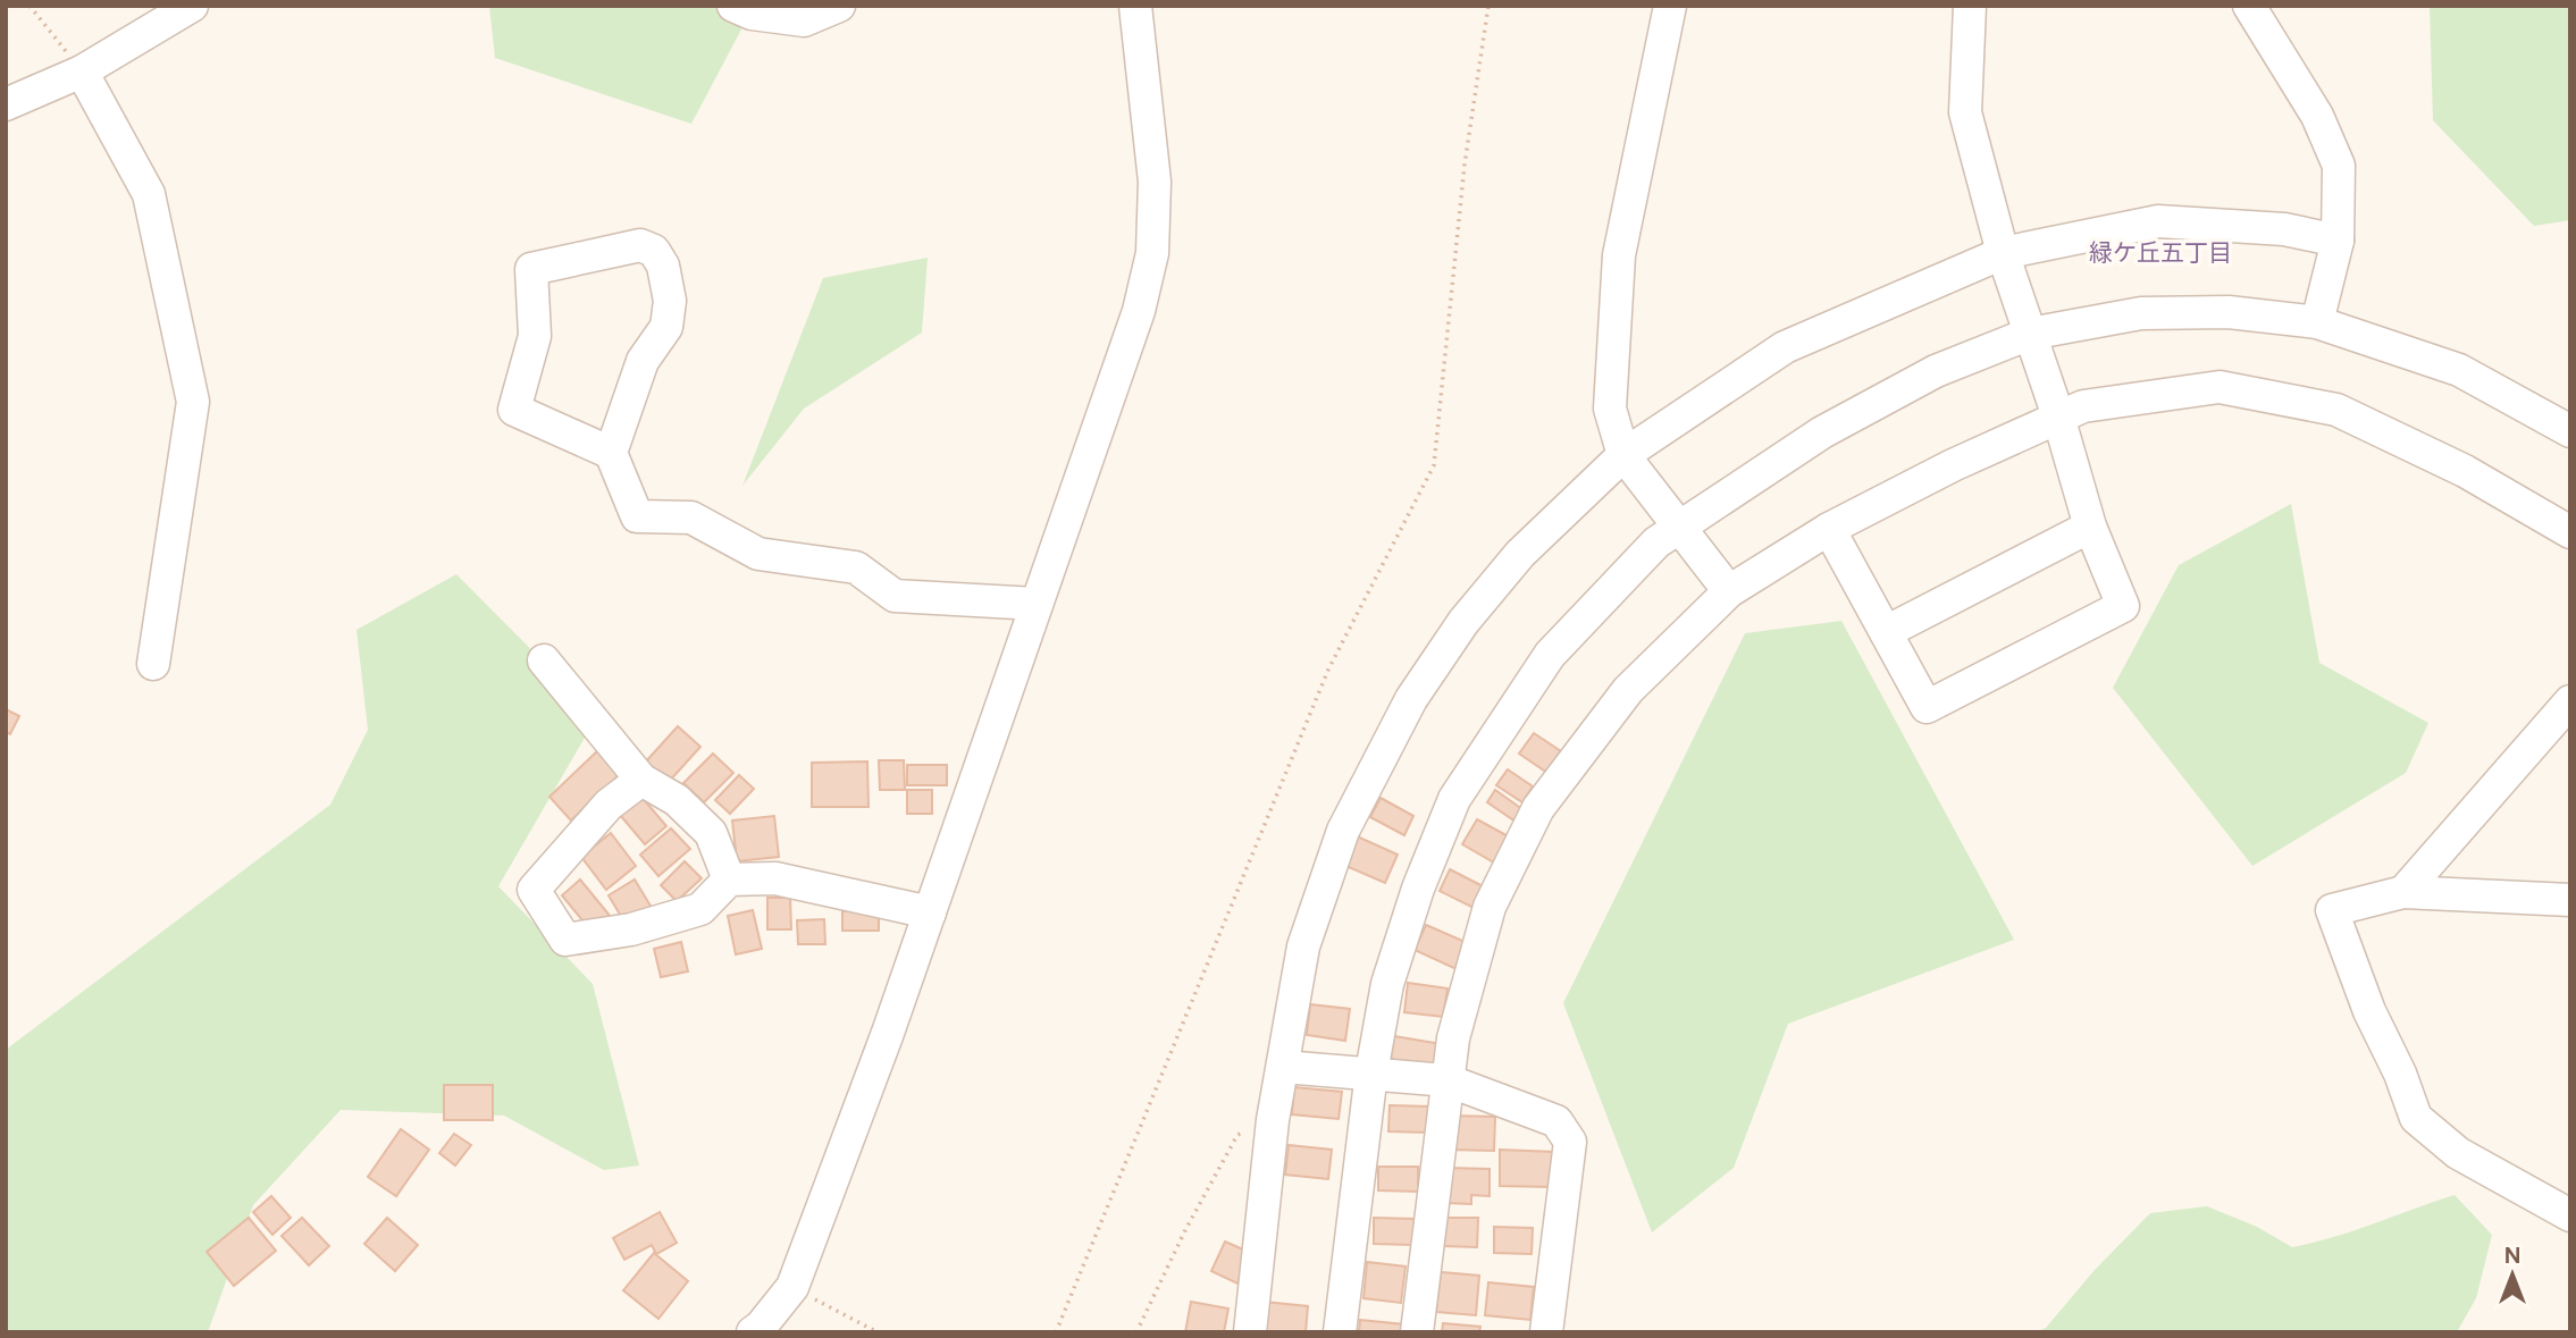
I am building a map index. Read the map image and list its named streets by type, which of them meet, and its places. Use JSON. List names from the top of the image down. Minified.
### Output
{"districts":["緑ケ丘五丁目"],"north":"top"}
